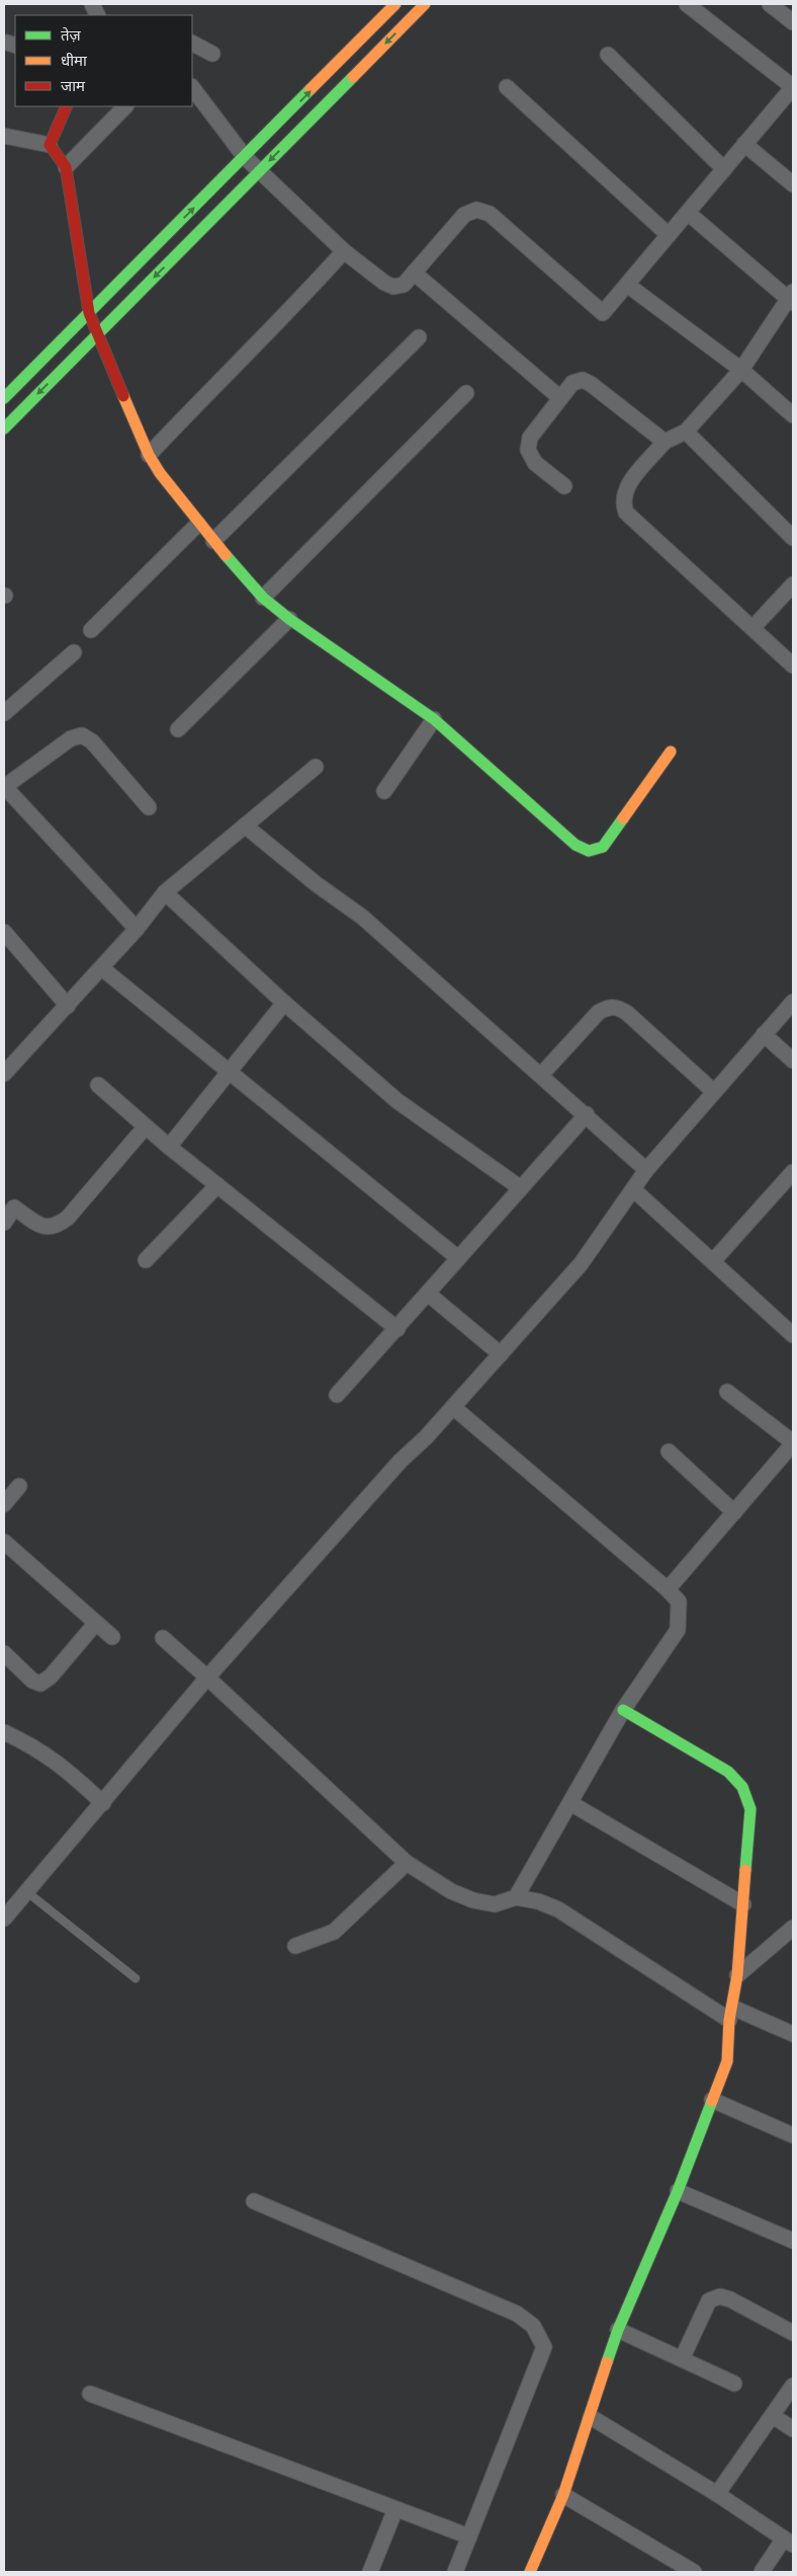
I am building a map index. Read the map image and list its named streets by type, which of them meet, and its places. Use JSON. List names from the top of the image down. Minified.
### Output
{"legend":["तेज़","धीमा","जाम"]}
